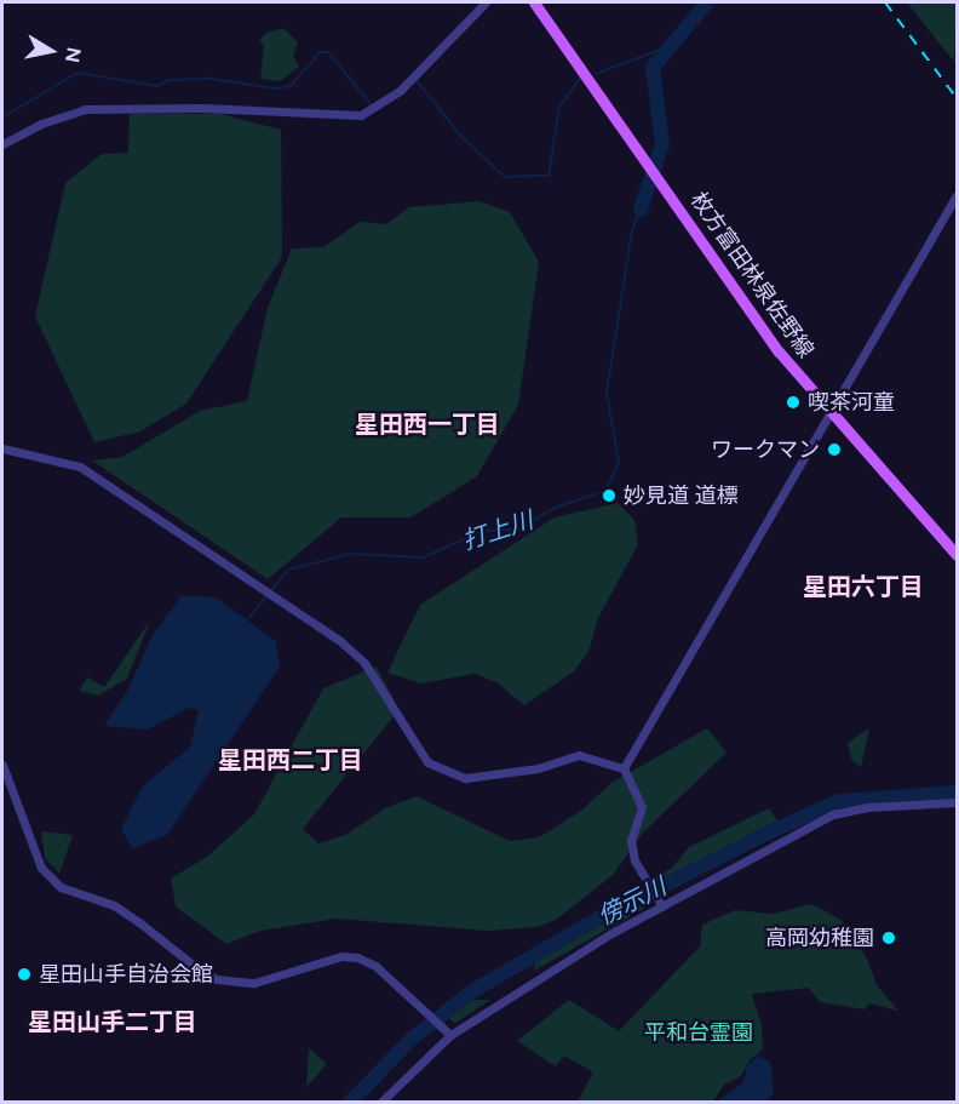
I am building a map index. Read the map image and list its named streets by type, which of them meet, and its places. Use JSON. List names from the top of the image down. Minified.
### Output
{"streets":{"main road":["枚方富田林泉佐野線"]},"districts":["星田西一丁目","星田六丁目","星田西二丁目","星田山手二丁目"],"water":["打上川","傍示川"],"parks":["平和台霊園"],"places":["喫茶河童","ワークマン","妙見道 道標","高岡幼稚園","星田山手自治会館"],"north":"right"}
